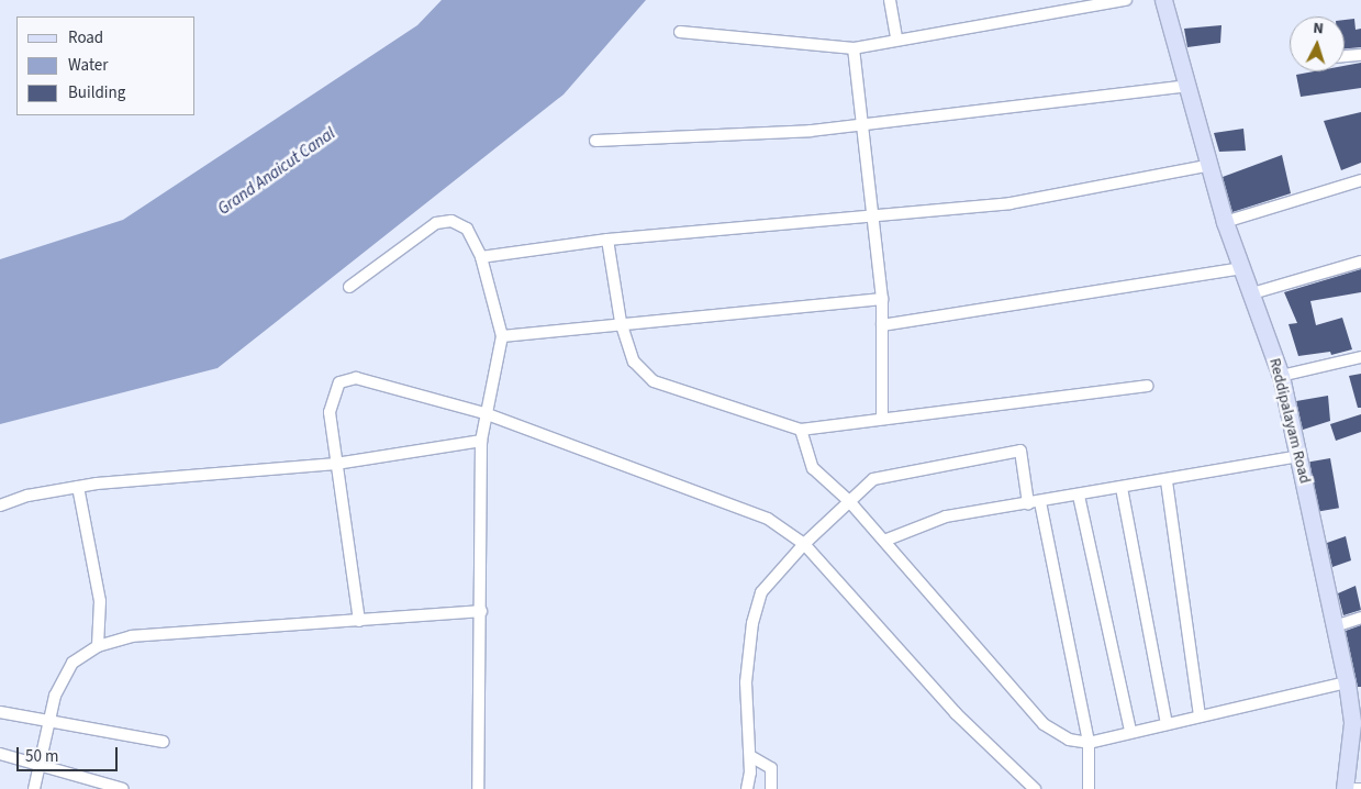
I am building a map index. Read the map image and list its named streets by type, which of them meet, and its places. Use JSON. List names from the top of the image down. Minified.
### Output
{"streets":{"street":["Reddipalayam Road"]},"water":["Grand Anaicut Canal"],"legend":["Road","Water","Building"],"scale_bar":"50 m","north":"top"}
